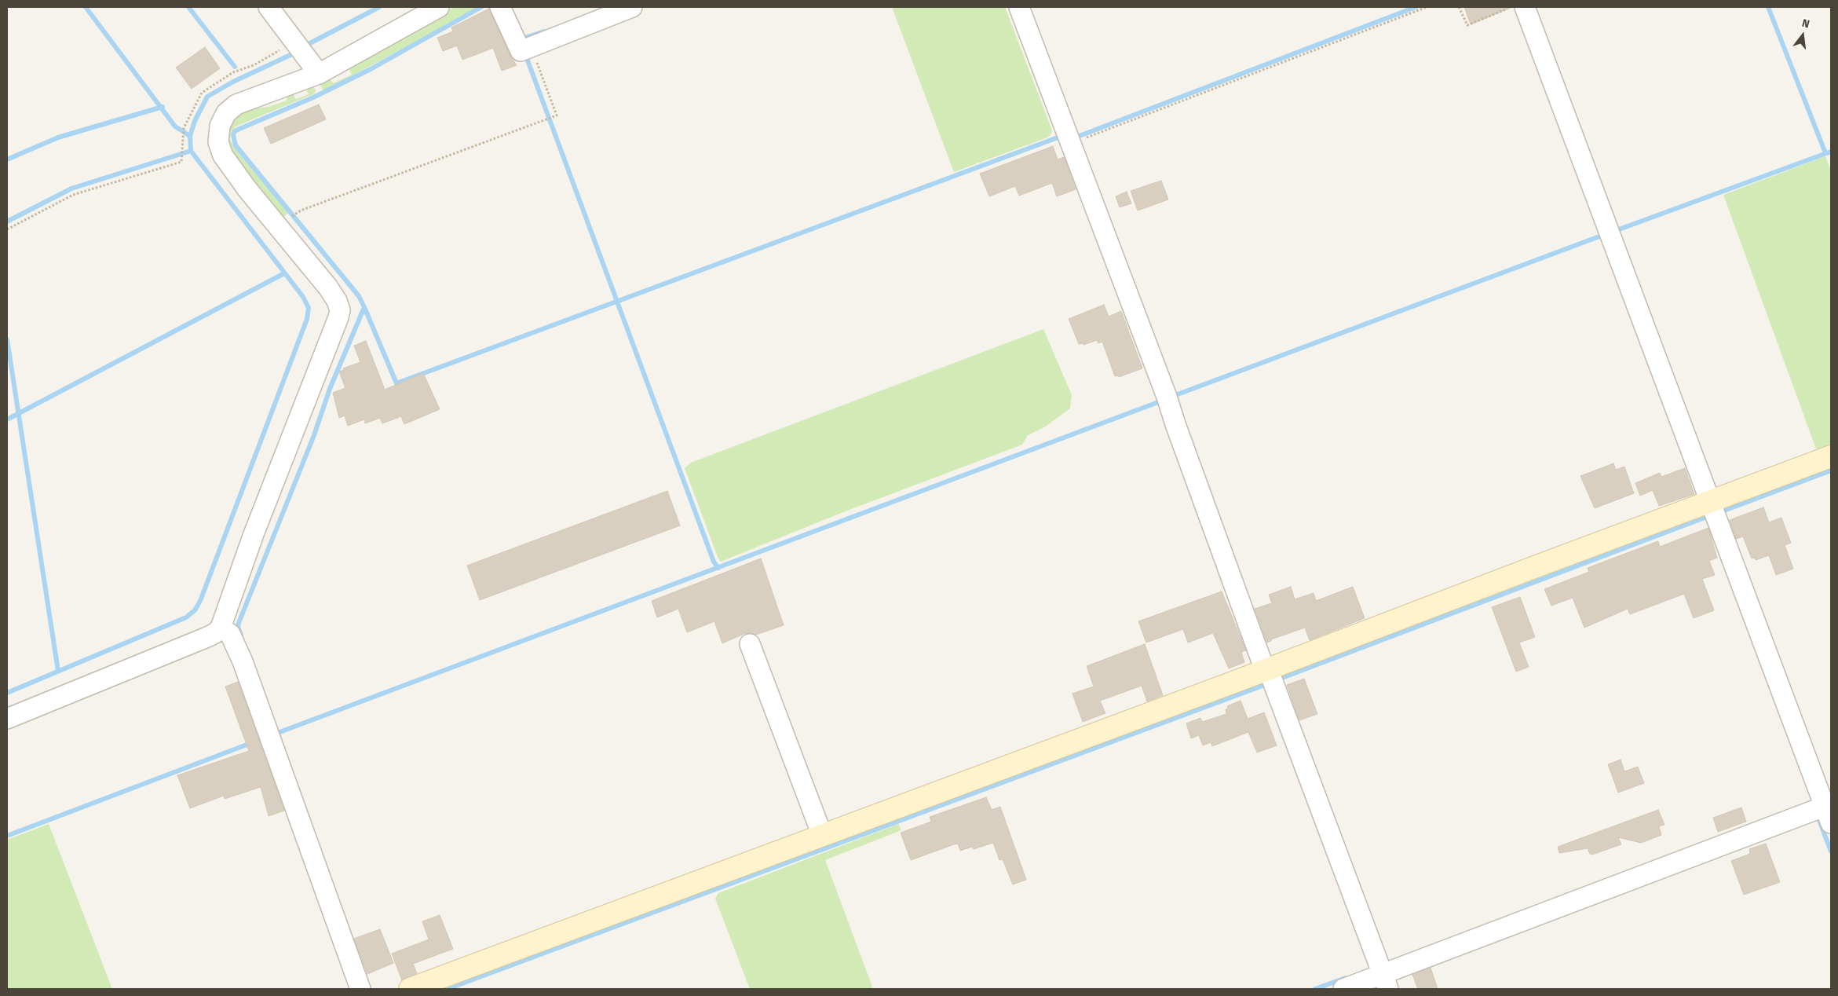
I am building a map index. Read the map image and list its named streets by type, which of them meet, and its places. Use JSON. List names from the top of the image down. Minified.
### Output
{"north":"top"}
